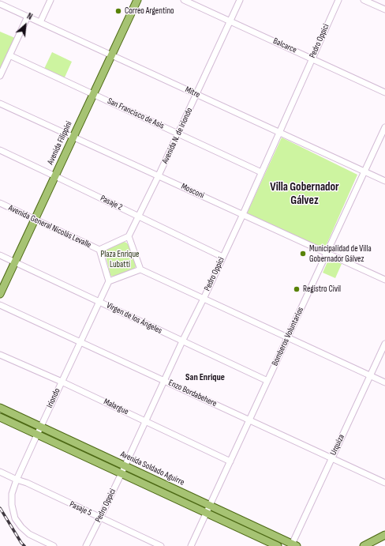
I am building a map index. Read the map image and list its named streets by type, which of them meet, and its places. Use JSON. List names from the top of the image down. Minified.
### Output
{"streets":{"main road":["Avenida Filippini","Avenida Soldado Aguirre"],"street":["Pedro Oppici","Balcarce","Mitre","San Francisco de Asis","Avenida N. de Iriondo","Mosconi","Pasaje 2","Avenida General Nicolás Levalle","Virgen de los Ángeles","Bomberos Voluntarios","Enzo Bordabehere","Iriondo","Malargue","Urquiza","Pasaje 5"]},"crossings":[["Pedro Oppici","Balcarce"],["Pedro Oppici","Mitre"],["Pedro Oppici","San Francisco de Asis"],["Pedro Oppici","Mosconi"],["Pedro Oppici","Pasaje 2"],["Pedro Oppici","Virgen de los Ángeles"],["Pedro Oppici","Enzo Bordabehere"],["Pedro Oppici","Malargue"],["Pedro Oppici","Avenida Soldado Aguirre"],["Pedro Oppici","Pasaje 5"],["Balcarce","Avenida N. de Iriondo"],["Mitre","Avenida N. de Iriondo"],["Mitre","Avenida Filippini"],["Mitre","Bomberos Voluntarios"],["San Francisco de Asis","Avenida N. de Iriondo"],["San Francisco de Asis","Avenida Filippini"],["Avenida N. de Iriondo","Mosconi"],["Avenida N. de Iriondo","Pasaje 2"],["Avenida Filippini","Mosconi"],["Avenida Filippini","Pasaje 2"],["Avenida Filippini","Avenida General Nicolás Levalle"],["Avenida Filippini","Virgen de los Ángeles"],["Mosconi","Bomberos Voluntarios"],["Virgen de los Ángeles","Bomberos Voluntarios"],["Virgen de los Ángeles","Iriondo"],["Bomberos Voluntarios","Enzo Bordabehere"],["Bomberos Voluntarios","Malargue"],["Bomberos Voluntarios","Avenida Soldado Aguirre"],["Enzo Bordabehere","Iriondo"],["Enzo Bordabehere","Urquiza"],["Iriondo","Malargue"],["Iriondo","Avenida Soldado Aguirre"],["Iriondo","Pasaje 5"],["Urquiza","Avenida Soldado Aguirre"]],"districts":["Villa Gobernador Gálvez","San Enrique"],"parks":["Plaza Enrique Lubatti"],"places":["Correo Argentino","Municipalidad de Villa Gobernador Gálvez","Registro Civil"],"north":"top right"}
